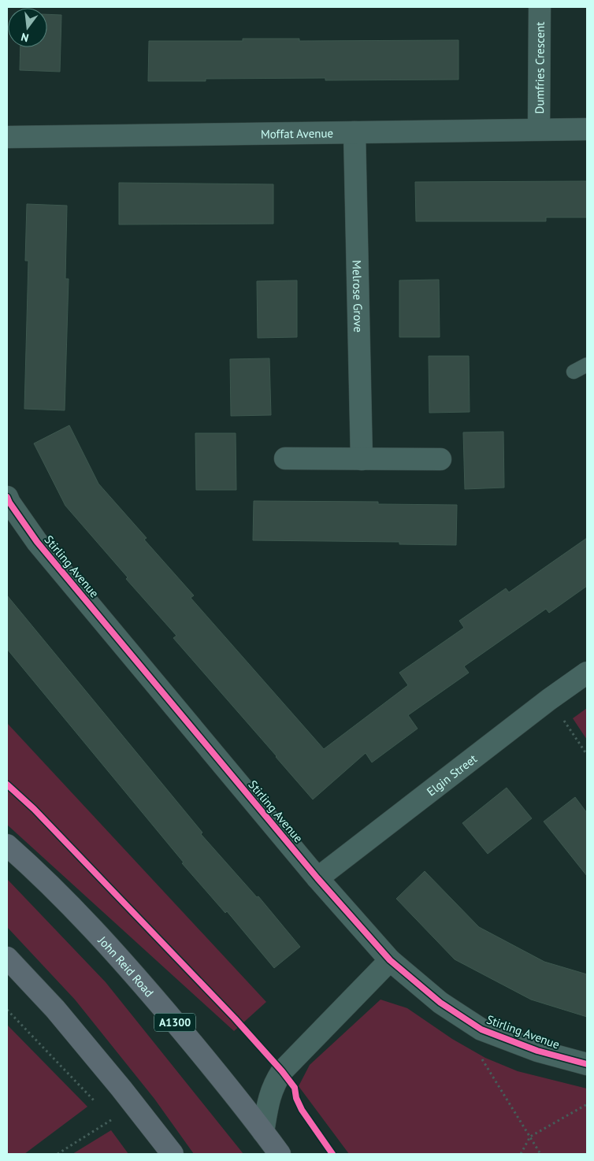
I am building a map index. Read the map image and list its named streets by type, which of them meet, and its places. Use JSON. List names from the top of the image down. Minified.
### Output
{"streets":{"highway":["John Reid Road","A1300"],"street":["Dumfries Crescent","Moffat Avenue","Melrose Grove","Stirling Avenue","Elgin Street"]},"crossings":[["Dumfries Crescent","Moffat Avenue"],["Moffat Avenue","Melrose Grove"],["Stirling Avenue","Elgin Street"]],"north":"bottom"}
